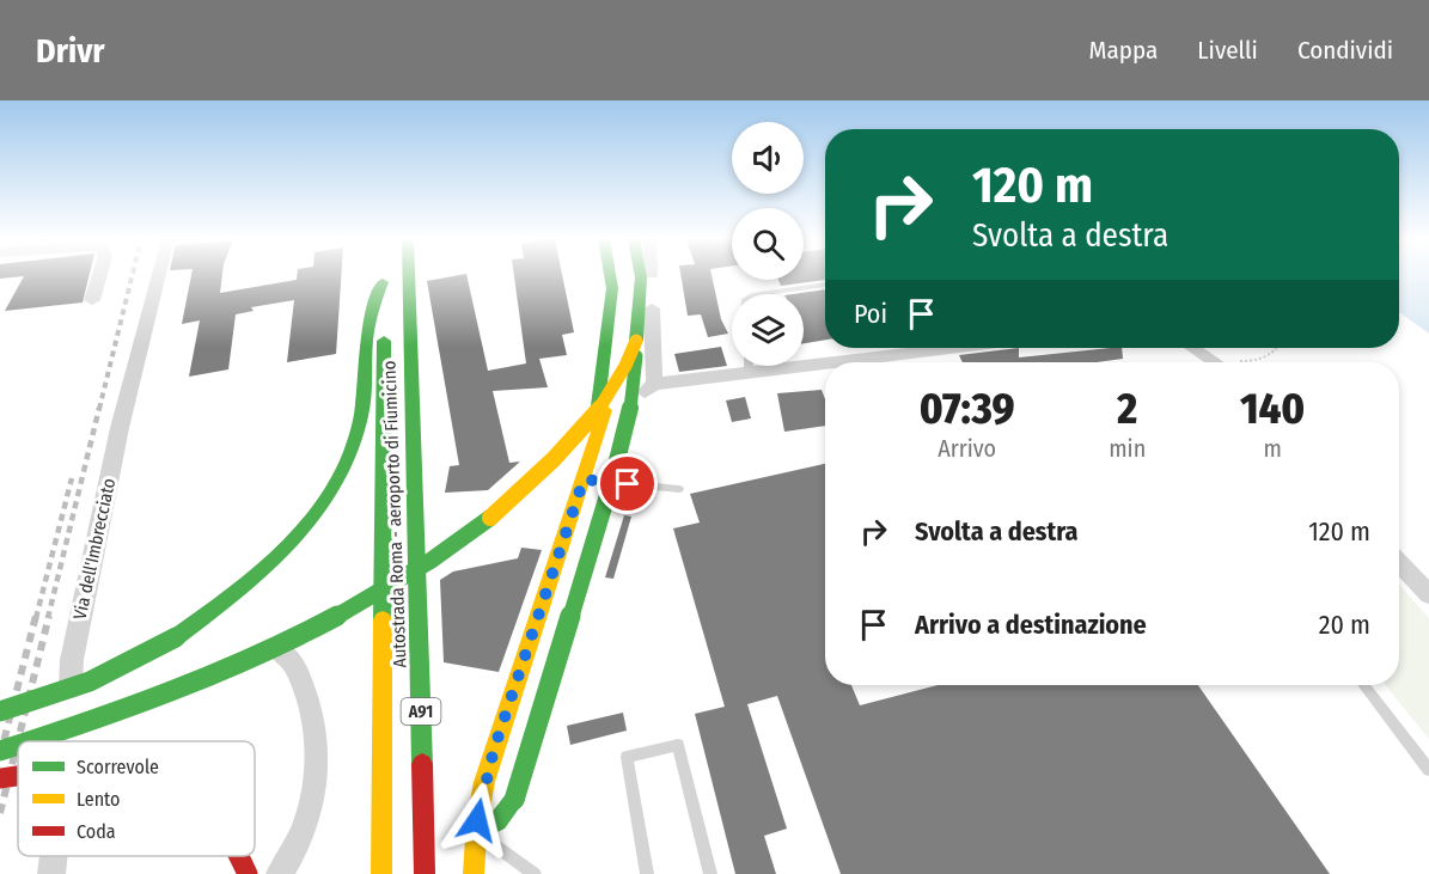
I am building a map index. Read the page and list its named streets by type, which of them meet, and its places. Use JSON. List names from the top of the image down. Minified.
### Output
{"streets":{"main road":["Autostrada Roma - aeroporto di Fiumicino","A91"],"street":["Via dell'Imbrecciato"]},"legend":["Scorrevole","Lento","Coda"],"page":{"header":"Drivr","nav":["Mappa","Livelli","Condividi"],"turn":["120 m","Svolta a destra"],"then":"Poi","eta":["07:39","Arrivo","2","min","140","m"],"list":[{"name":"Svolta a destra","value":"120 m"},{"name":"Arrivo a destinazione","value":"20 m"}]}}
